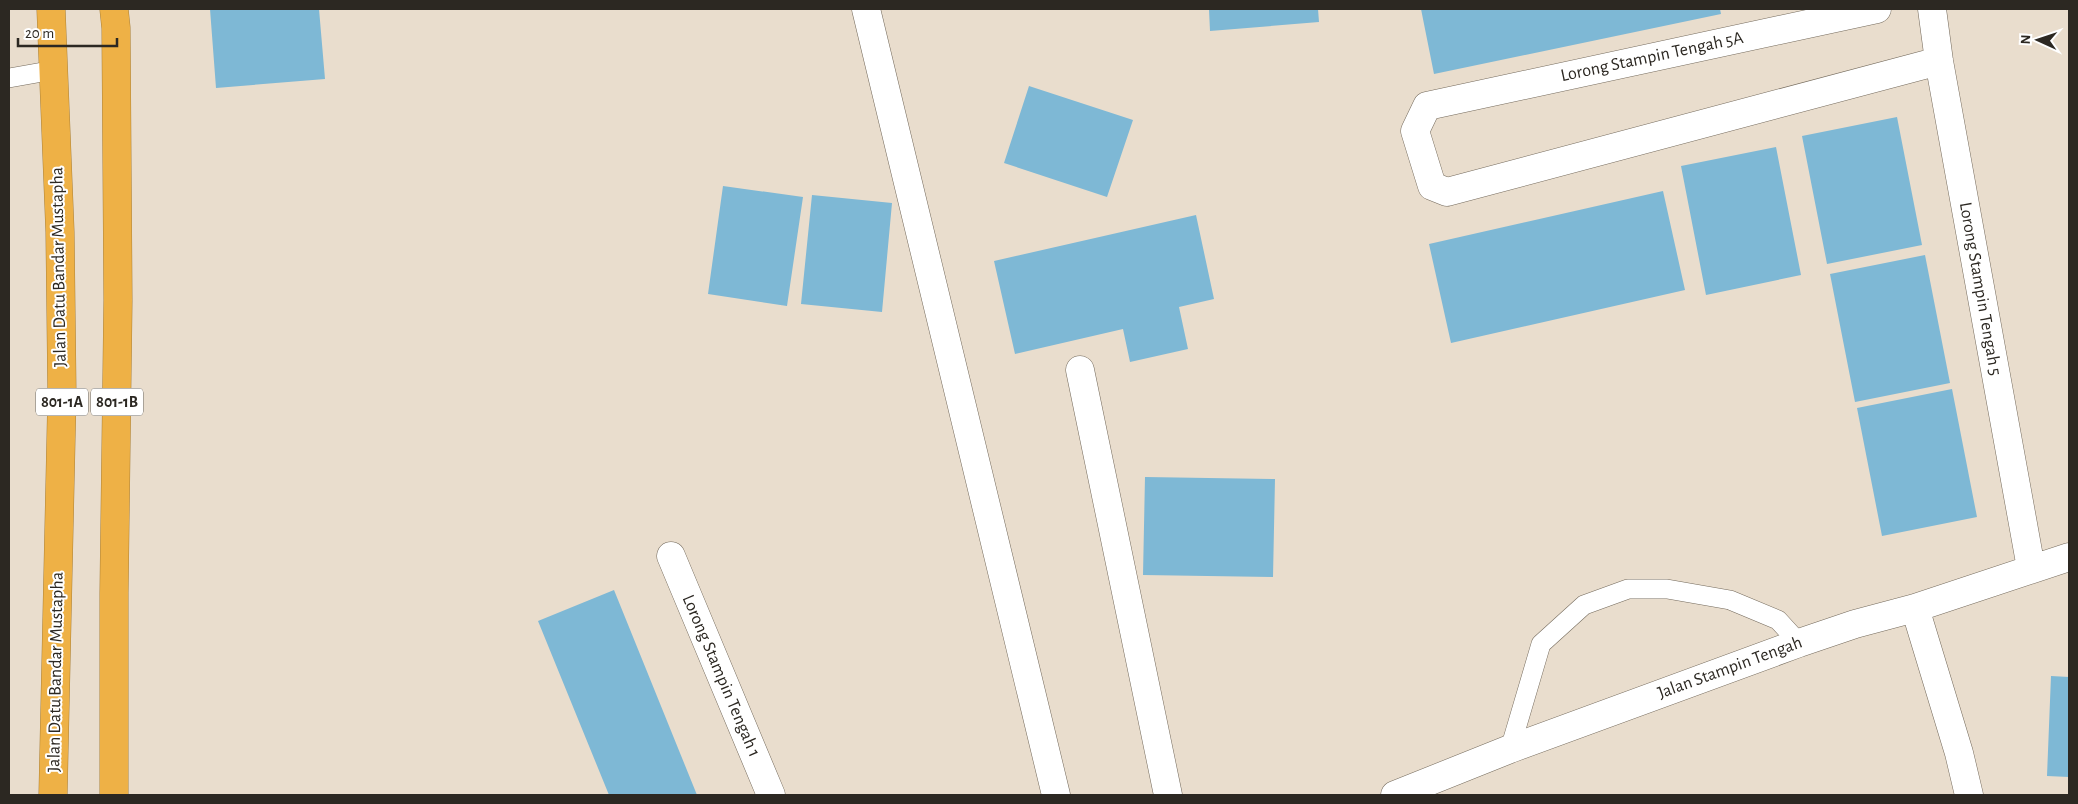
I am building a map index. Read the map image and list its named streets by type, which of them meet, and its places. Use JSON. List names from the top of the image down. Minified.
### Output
{"streets":{"highway":["Jalan Datu Bandar Mustapha","801-1A","801-1B"],"street":["Lorong Stampin Tengah 5A","Lorong Stampin Tengah 5","Jalan Stampin Tengah","Lorong Stampin Tengah 1"]},"crossings":[["Lorong Stampin Tengah 5A","Lorong Stampin Tengah 5"],["Lorong Stampin Tengah 5","Jalan Stampin Tengah"]],"scale_bar":"20 m","north":"left"}
